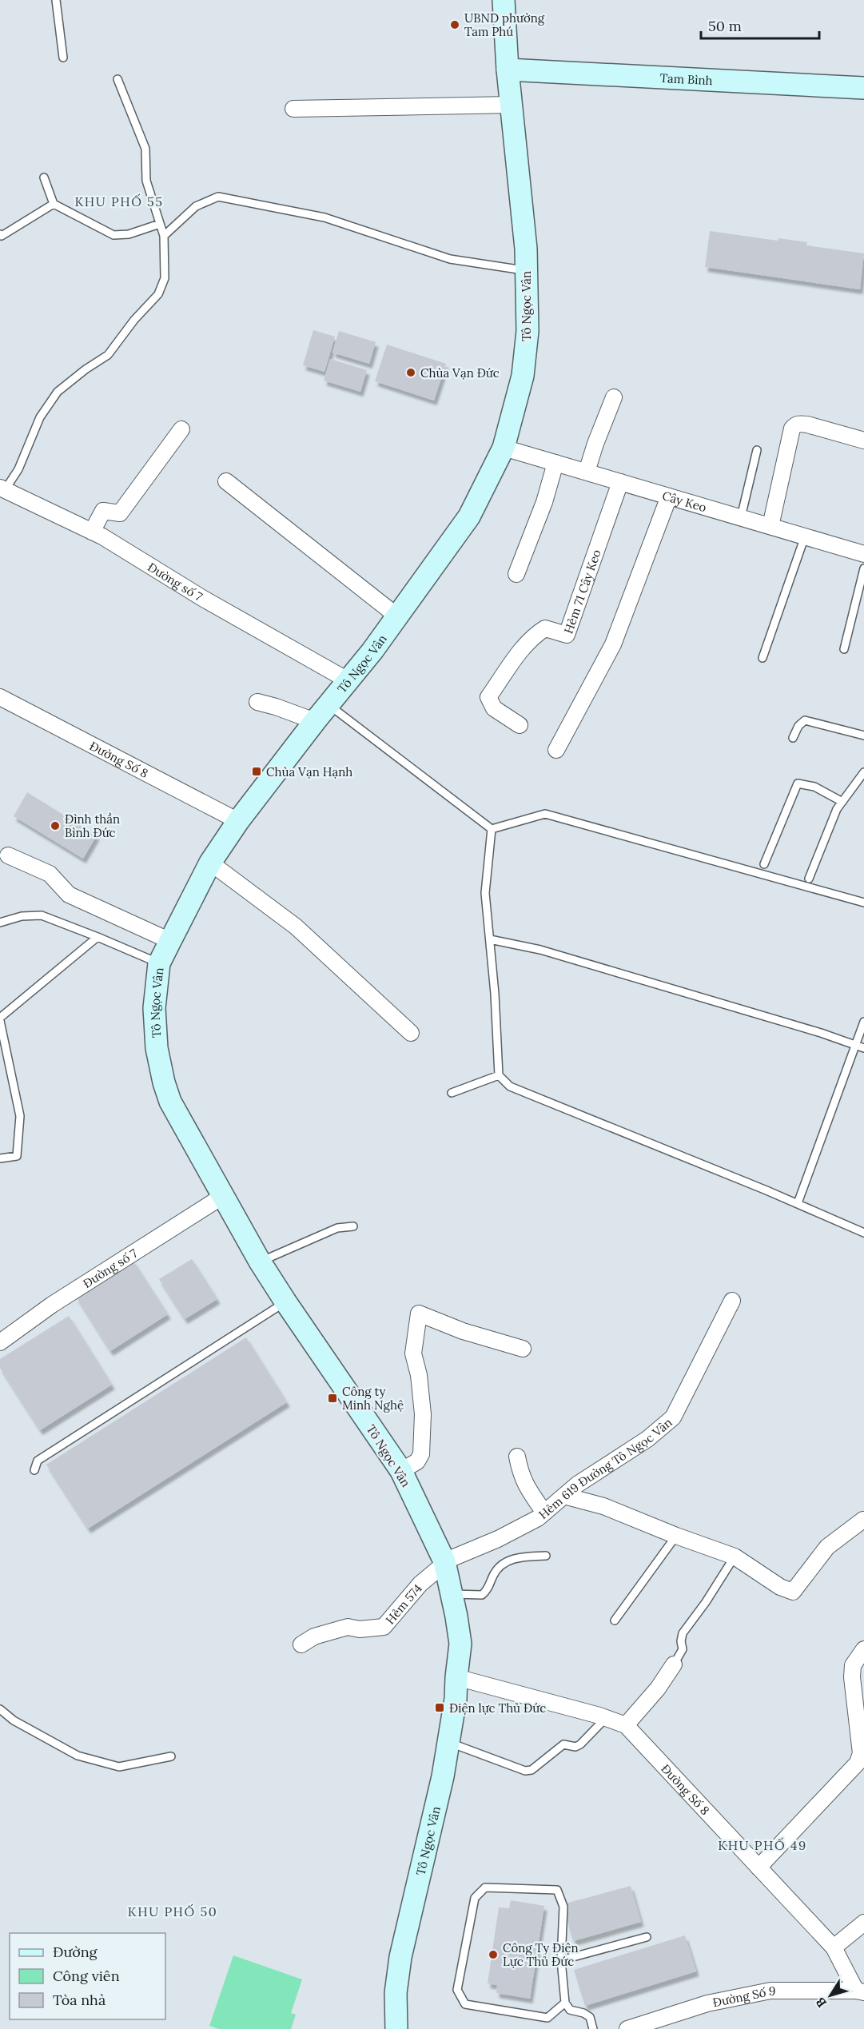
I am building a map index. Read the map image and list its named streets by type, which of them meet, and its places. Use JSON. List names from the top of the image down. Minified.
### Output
{"streets":{"main road":["Tam Bình","Tô Ngọc Vân"],"street":["Cây Keo","Đường số 7","Hẻm 71 Cây Keo","Đường Số 8","Hẻm 619 Đường Tô Ngọc Vân","Hẻm 574","Đường Số 9"]},"crossings":[["Tam Bình","Tô Ngọc Vân"],["Tô Ngọc Vân","Cây Keo"],["Tô Ngọc Vân","Đường số 7"],["Tô Ngọc Vân","Đường Số 8"],["Tô Ngọc Vân","Hẻm 619 Đường Tô Ngọc Vân"],["Tô Ngọc Vân","Hẻm 574"],["Cây Keo","Hẻm 71 Cây Keo"],["Đường Số 8","Đường Số 9"],["Hẻm 619 Đường Tô Ngọc Vân","Hẻm 574"]],"districts":["KHU PHỐ 55","KHU PHỐ 49","KHU PHỐ 50"],"places":{"other":["UBND phường Tam Phú","Chùa Vạn Đức","Đình thần Bình Đức","Công Ty Điện Lực Thủ Đức"],"transit":["Chùa Vạn Hạnh","Công ty Minh Nghệ","Điện lực Thủ Đức"]},"legend":["Đường","Công viên","Tòa nhà"],"scale_bar":"50 m","north":"bottom left"}
